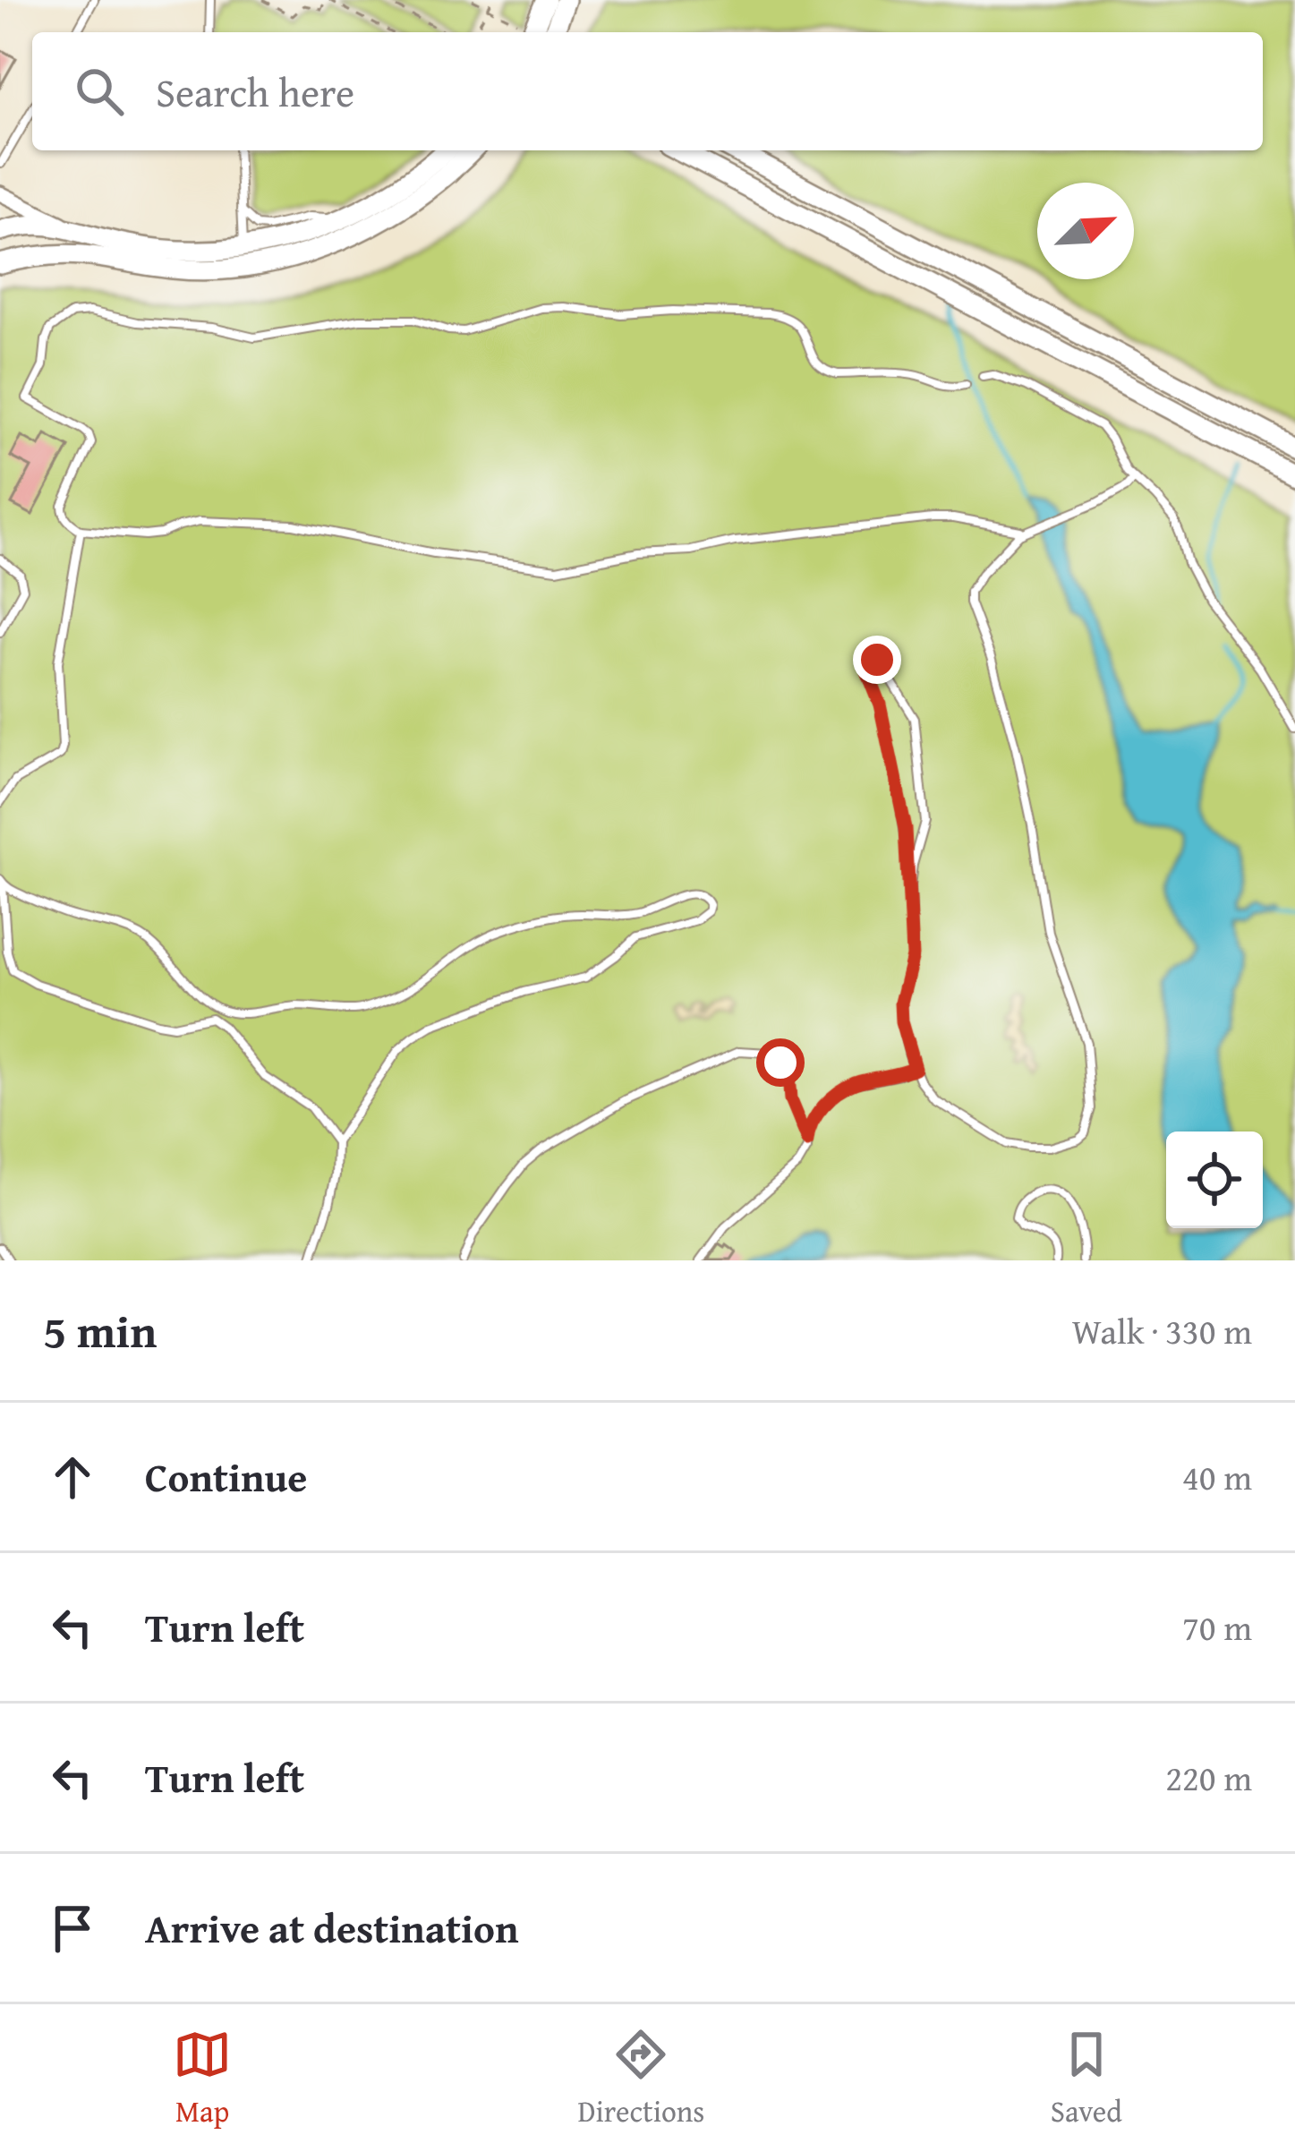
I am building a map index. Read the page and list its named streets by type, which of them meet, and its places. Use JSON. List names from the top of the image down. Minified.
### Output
{"north":"top right","page":{"search":"Search here","heading":["5 min","Walk · 330 m"],"list":[["Continue","40 m"],["Turn left","70 m"],["Turn left","220 m"],"Arrive at destination"],"nav":["Map","Directions","Saved"]}}
